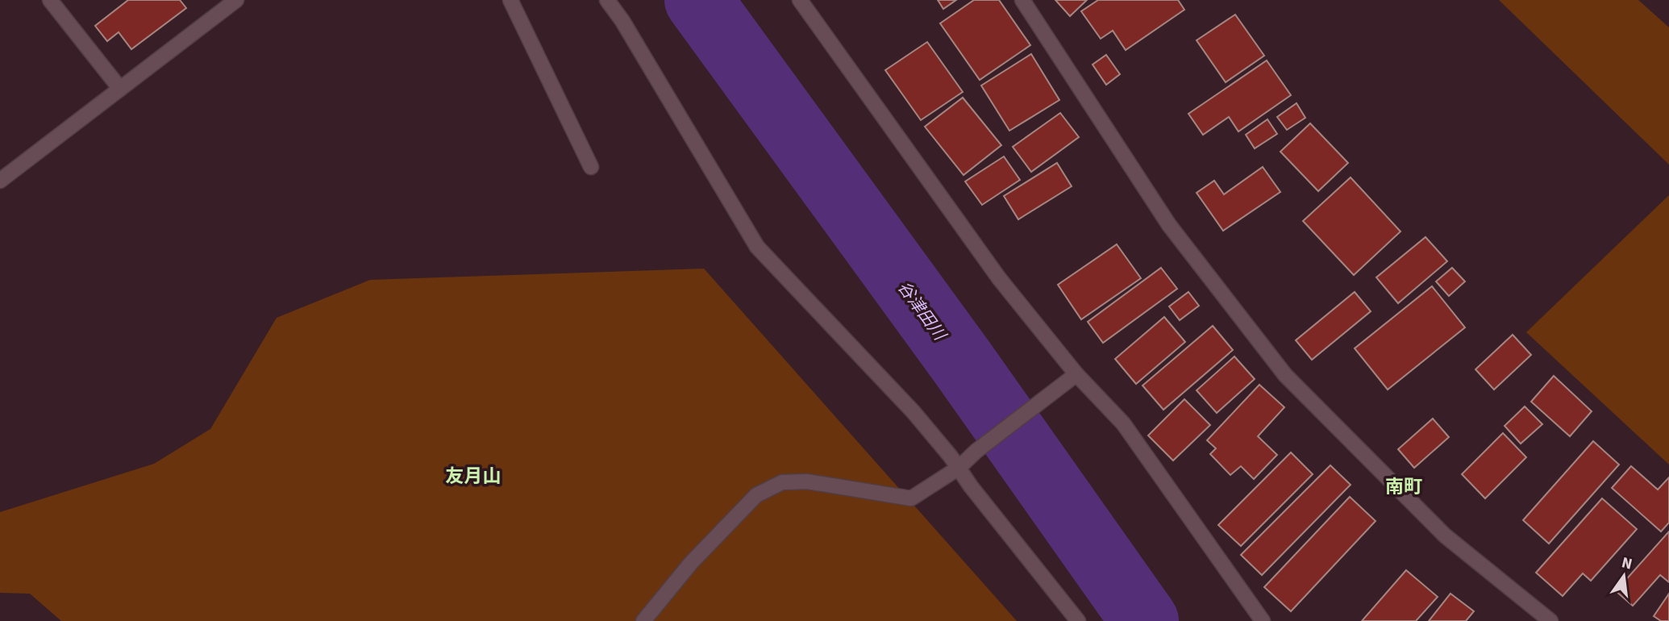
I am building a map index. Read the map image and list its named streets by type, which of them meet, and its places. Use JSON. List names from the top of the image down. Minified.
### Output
{"districts":["友月山","南町"],"water":["谷津田川"],"north":"top"}
